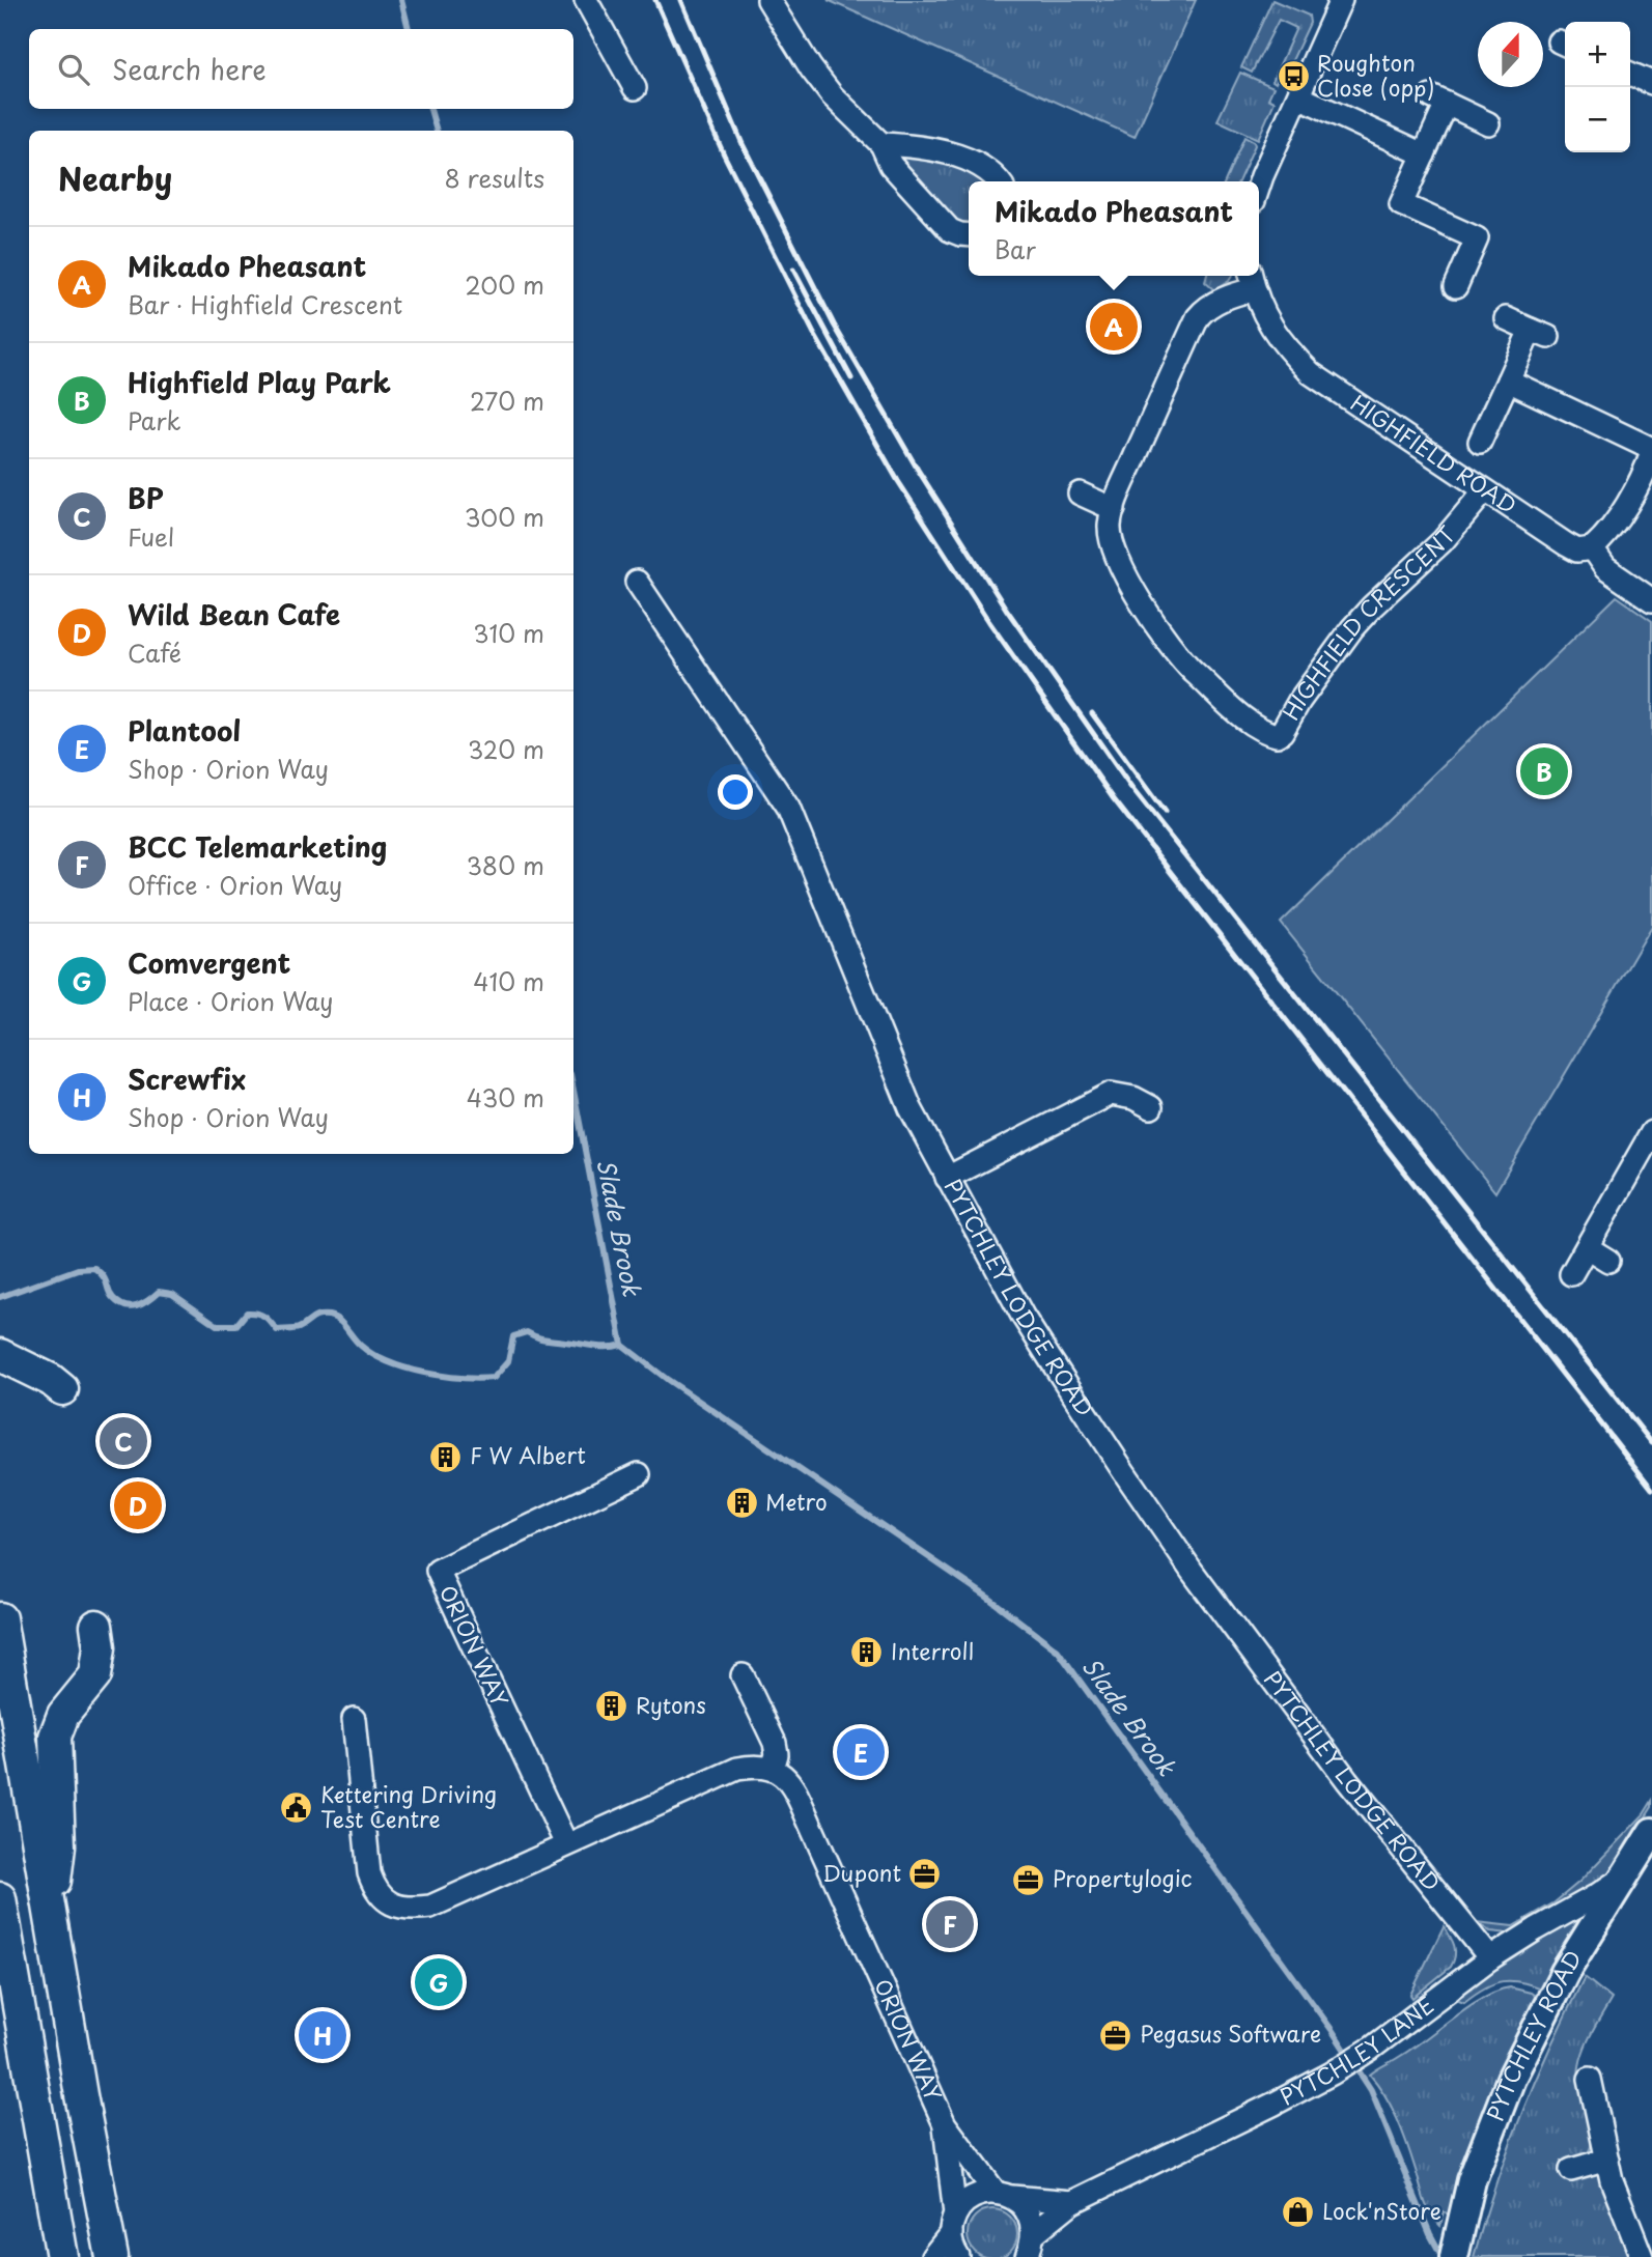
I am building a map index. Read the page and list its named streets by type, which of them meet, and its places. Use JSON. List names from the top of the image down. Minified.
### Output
{"streets":{"main road":["PYTCHLEY ROAD"],"street":["HIGHFIELD ROAD","HIGHFIELD CRESCENT","PYTCHLEY LODGE ROAD","ORION WAY","PYTCHLEY LANE"]},"crossings":[["HIGHFIELD ROAD","HIGHFIELD CRESCENT"],["PYTCHLEY LODGE ROAD","PYTCHLEY LANE"],["ORION WAY","PYTCHLEY LANE"],["PYTCHLEY ROAD","PYTCHLEY LANE"]],"water":["Slade Brook"],"places":{"bus stop":["Roughton Close (opp)"],"building":["F W Albert","Metro","Interroll","Rytons"],"public building":["Kettering Driving Test Centre"],"office":["Dupont","Propertylogic","Pegasus Software"],"shop":["Lock'nStore"]},"north":"top","page":{"map_buttons":["+","−"],"search":"Search here","heading":["Nearby","8 results"],"popup":["Mikado Pheasant","Bar"],"list":[{"mark":"A","name":"Mikado Pheasant","note":"Bar · Highfield Crescent","value":"200 m"},{"mark":"B","name":"Highfield Play Park","note":"Park","value":"270 m"},{"mark":"C","name":"BP","note":"Fuel","value":"300 m"},{"mark":"D","name":"Wild Bean Cafe","note":"Café","value":"310 m"},{"mark":"E","name":"Plantool","note":"Shop · Orion Way","value":"320 m"},{"mark":"F","name":"BCC Telemarketing","note":"Office · Orion Way","value":"380 m"},{"mark":"G","name":"Comvergent","note":"Place · Orion Way","value":"410 m"},{"mark":"H","name":"Screwfix","note":"Shop · Orion Way","value":"430 m"}],"pins":["A","B","C","D","E","F","G","H"]}}
